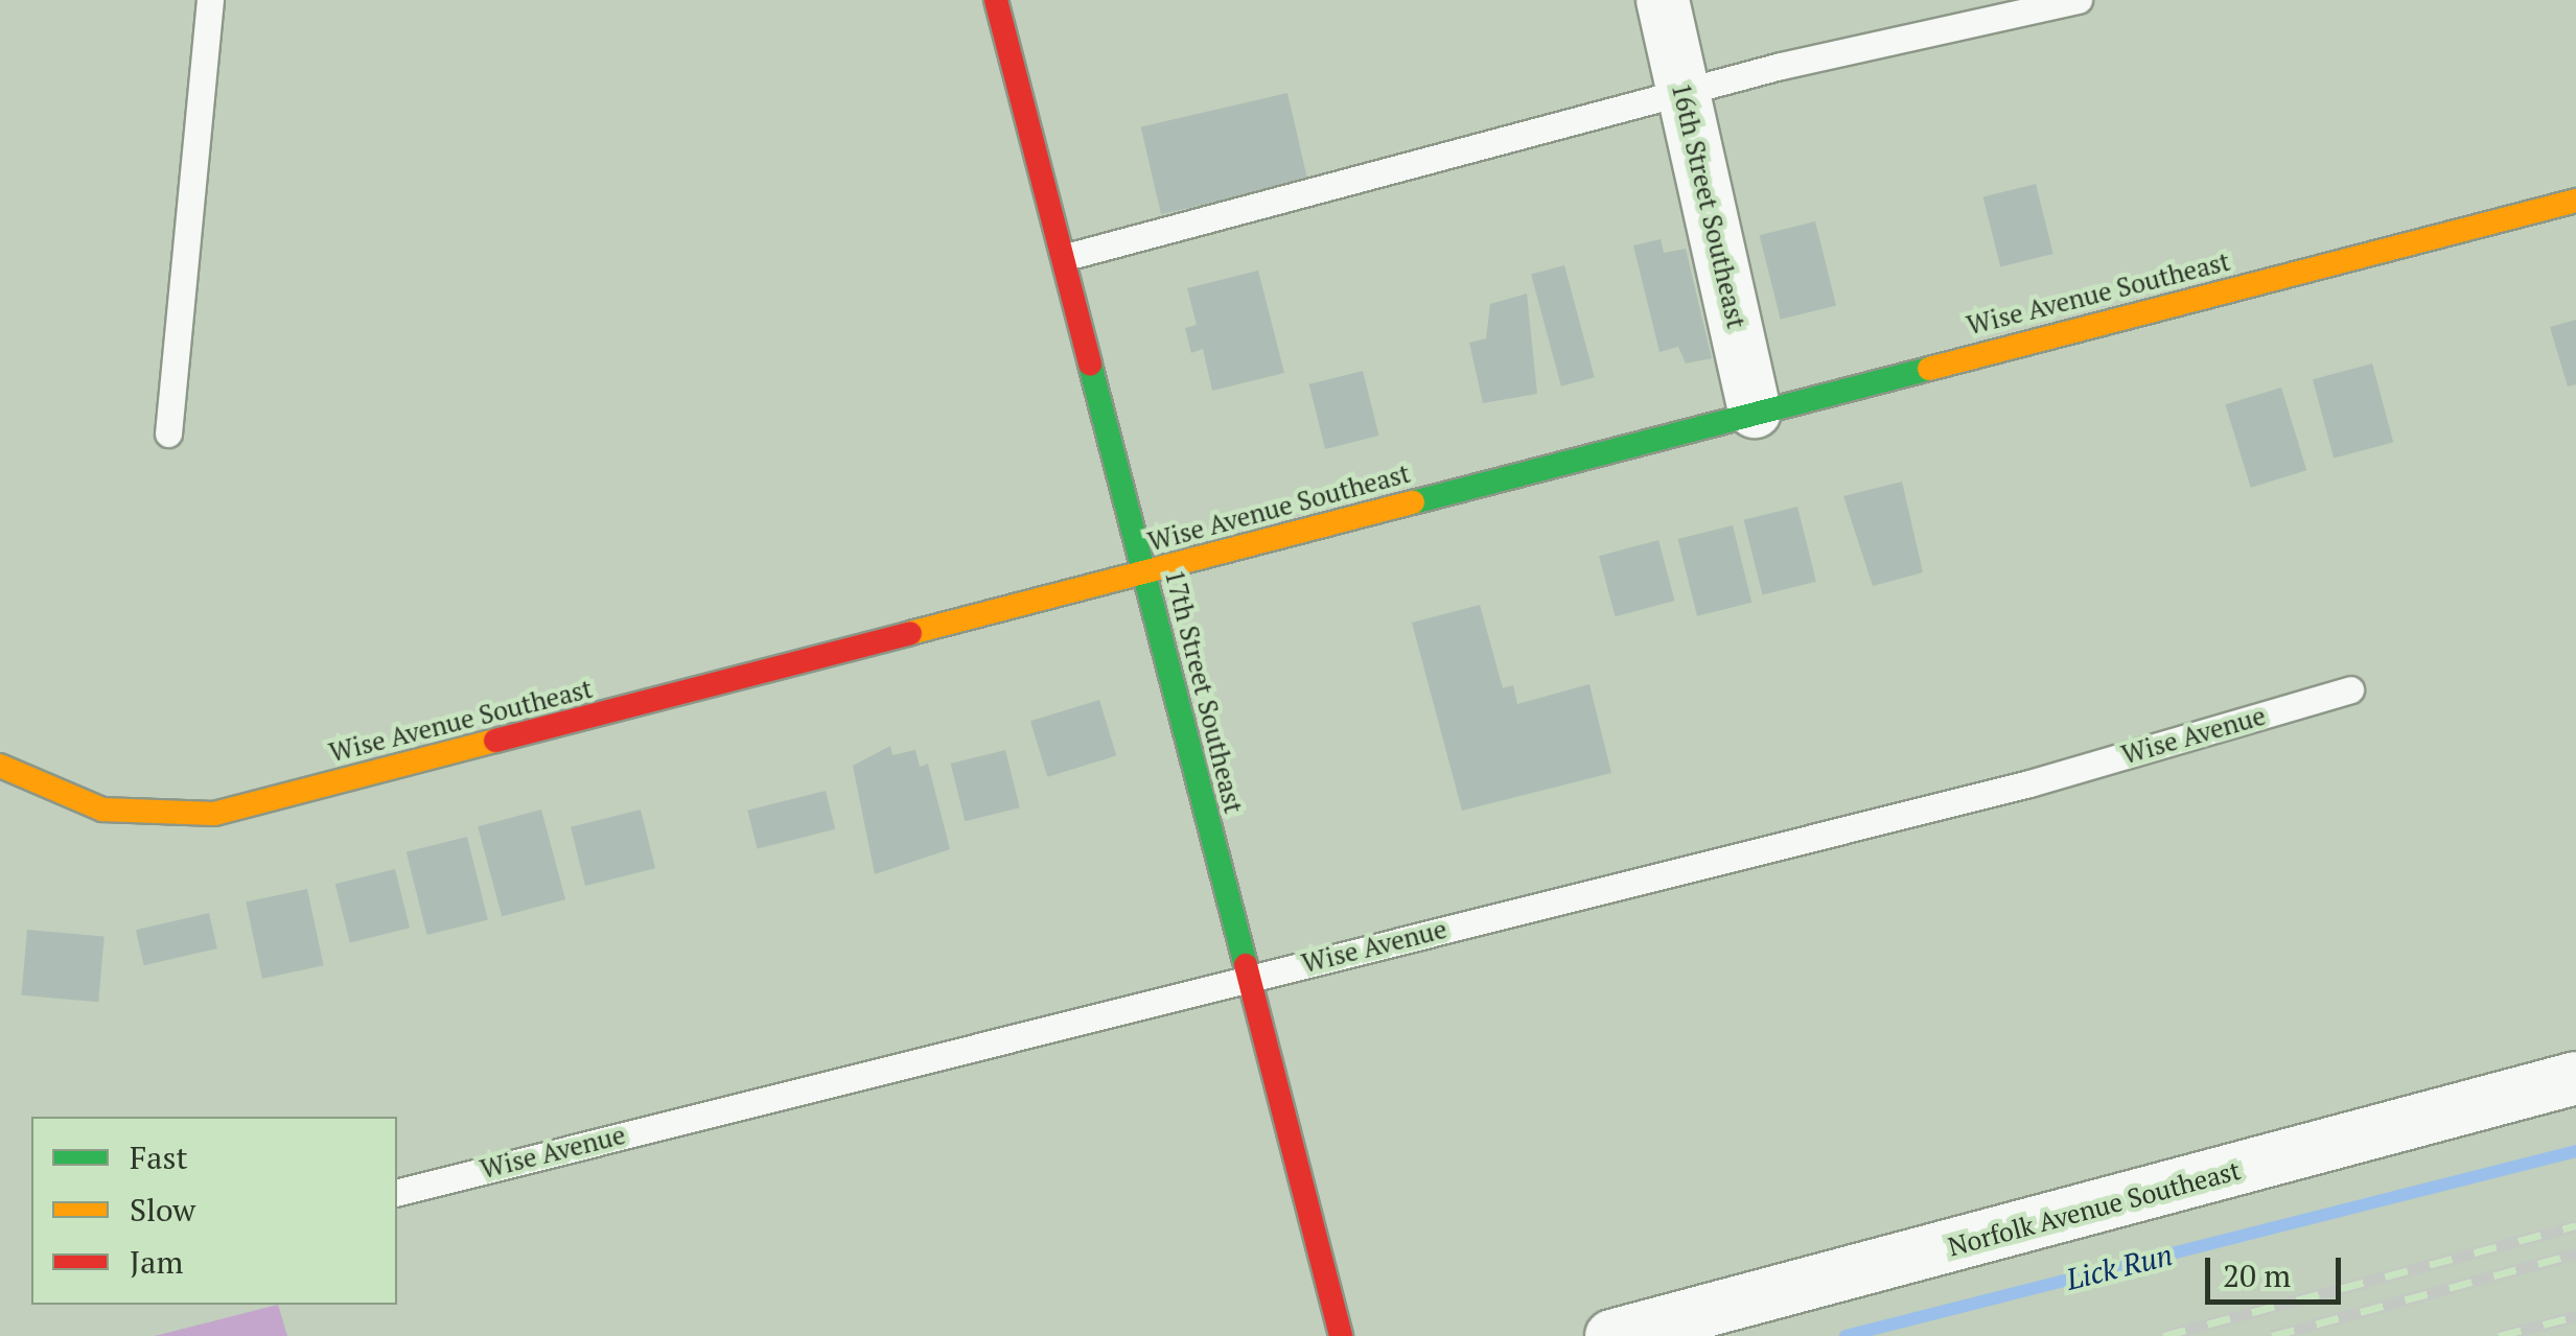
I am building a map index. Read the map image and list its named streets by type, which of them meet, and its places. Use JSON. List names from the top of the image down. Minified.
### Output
{"streets":{"street":["16th Street Southeast","Wise Avenue Southeast","17th Street Southeast","Norfolk Avenue Southeast"],"lane":["Wise Avenue"]},"crossings":[["16th Street Southeast","Wise Avenue Southeast"],["Wise Avenue Southeast","17th Street Southeast"],["17th Street Southeast","Wise Avenue"]],"water":["Lick Run"],"legend":["Fast","Slow","Jam"],"scale_bar":"20 m"}
